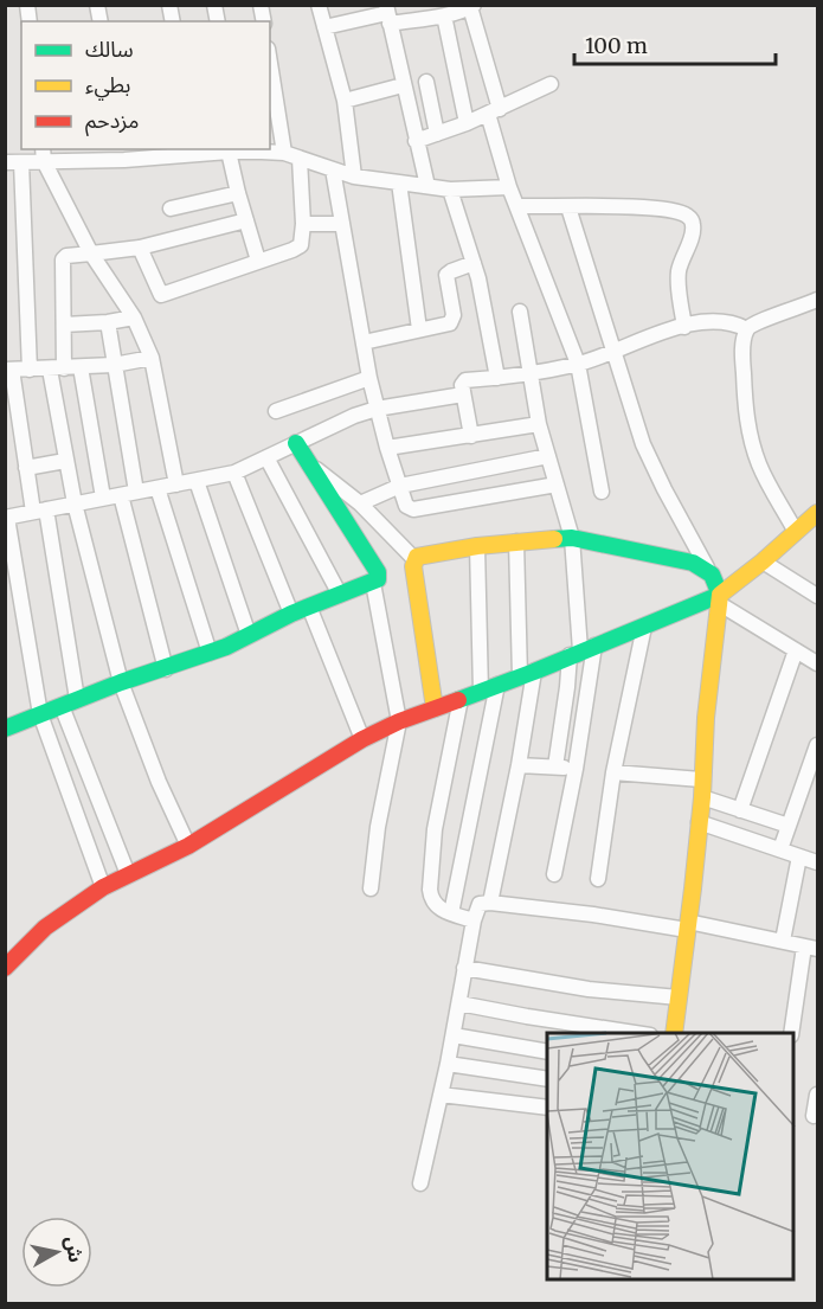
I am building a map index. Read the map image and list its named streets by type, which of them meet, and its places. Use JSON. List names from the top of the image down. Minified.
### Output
{"legend":["سالك","بطيء","مزدحم"],"scale_bar":"100 m","north":"right"}
